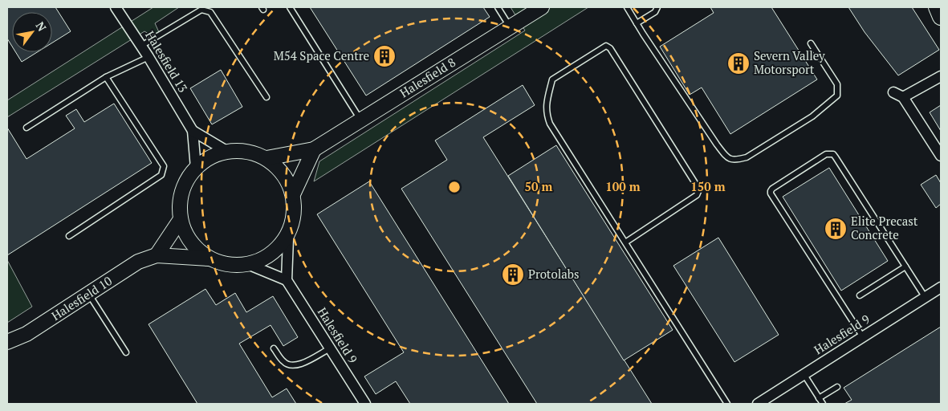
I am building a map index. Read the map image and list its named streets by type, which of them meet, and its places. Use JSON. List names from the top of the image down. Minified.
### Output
{"streets":{"street":["Halesfield 13","Halesfield 8","Halesfield 10","Halesfield 9"]},"crossings":[["Halesfield 8","Halesfield 10"]],"places":{"building":["M54 Space Centre","Severn Valley Motorsport","Elite Precast Concrete","Protolabs"]},"north":"top right","rings":["50 m","100 m","150 m"]}
